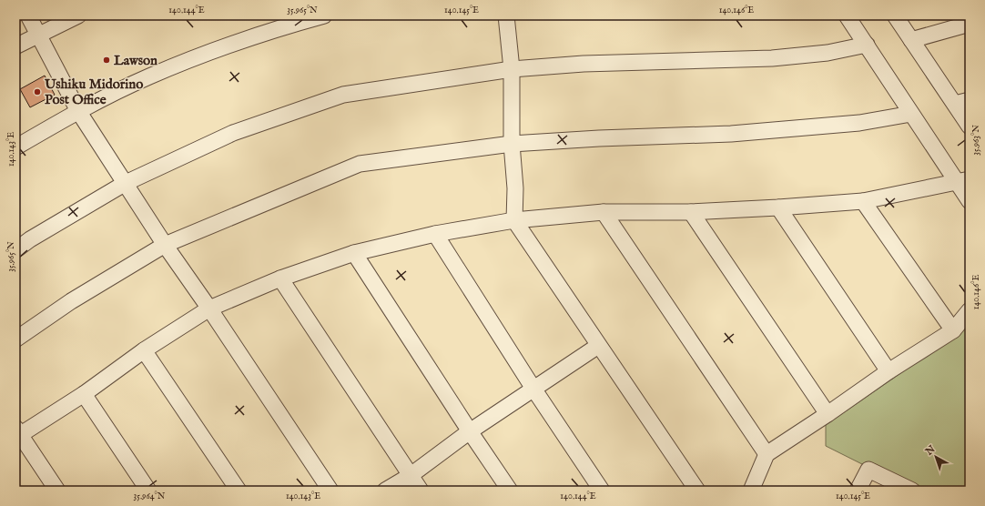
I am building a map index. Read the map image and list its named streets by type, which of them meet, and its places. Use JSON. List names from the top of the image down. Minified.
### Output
{"places":["Lawson","Ushiku Midorino Post Office"],"north":"top left","coordinates":["140.144°E","35.965°N","140.145°E","140.146°E","35.963°N","140.143°E","35.964°N"]}
